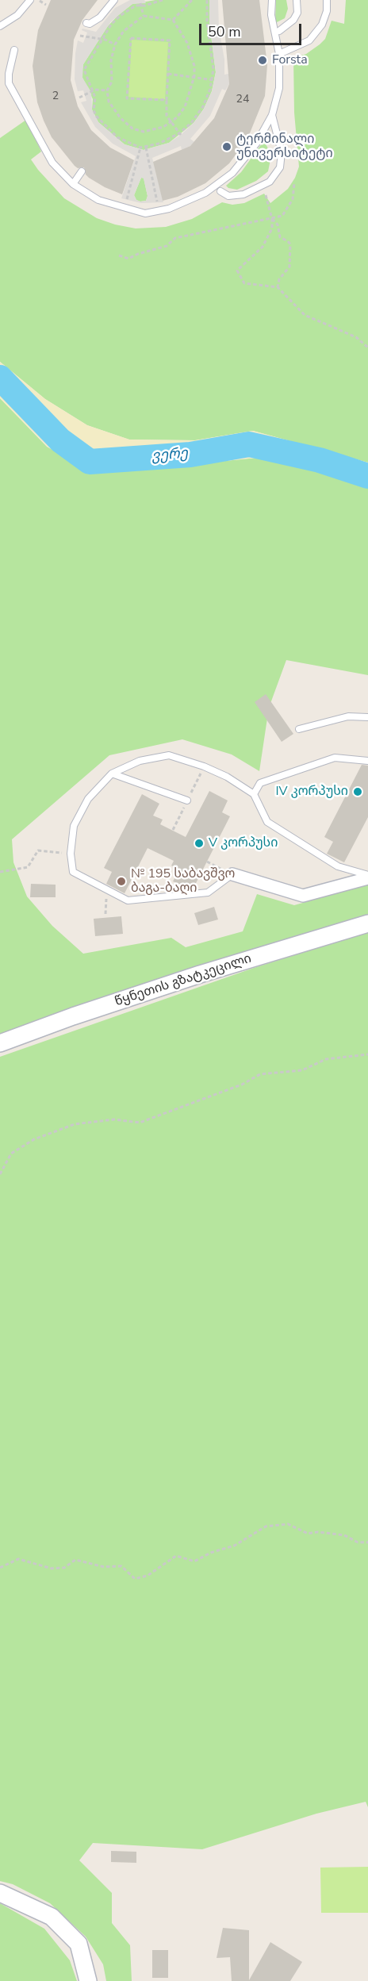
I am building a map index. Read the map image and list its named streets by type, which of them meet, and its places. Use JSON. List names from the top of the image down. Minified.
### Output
{"streets":{"main road":["წყნეთის გზატკეცილი"]},"water":["ვერე"],"places":["Forsta","ტერმინალი უნივერსიტეტი","IV კორპუსი","V კორპუსი","№ 195 საბავშვო ბაგა-ბაღი"],"house_numbers":["2","24"],"scale_bar":"50 m"}
